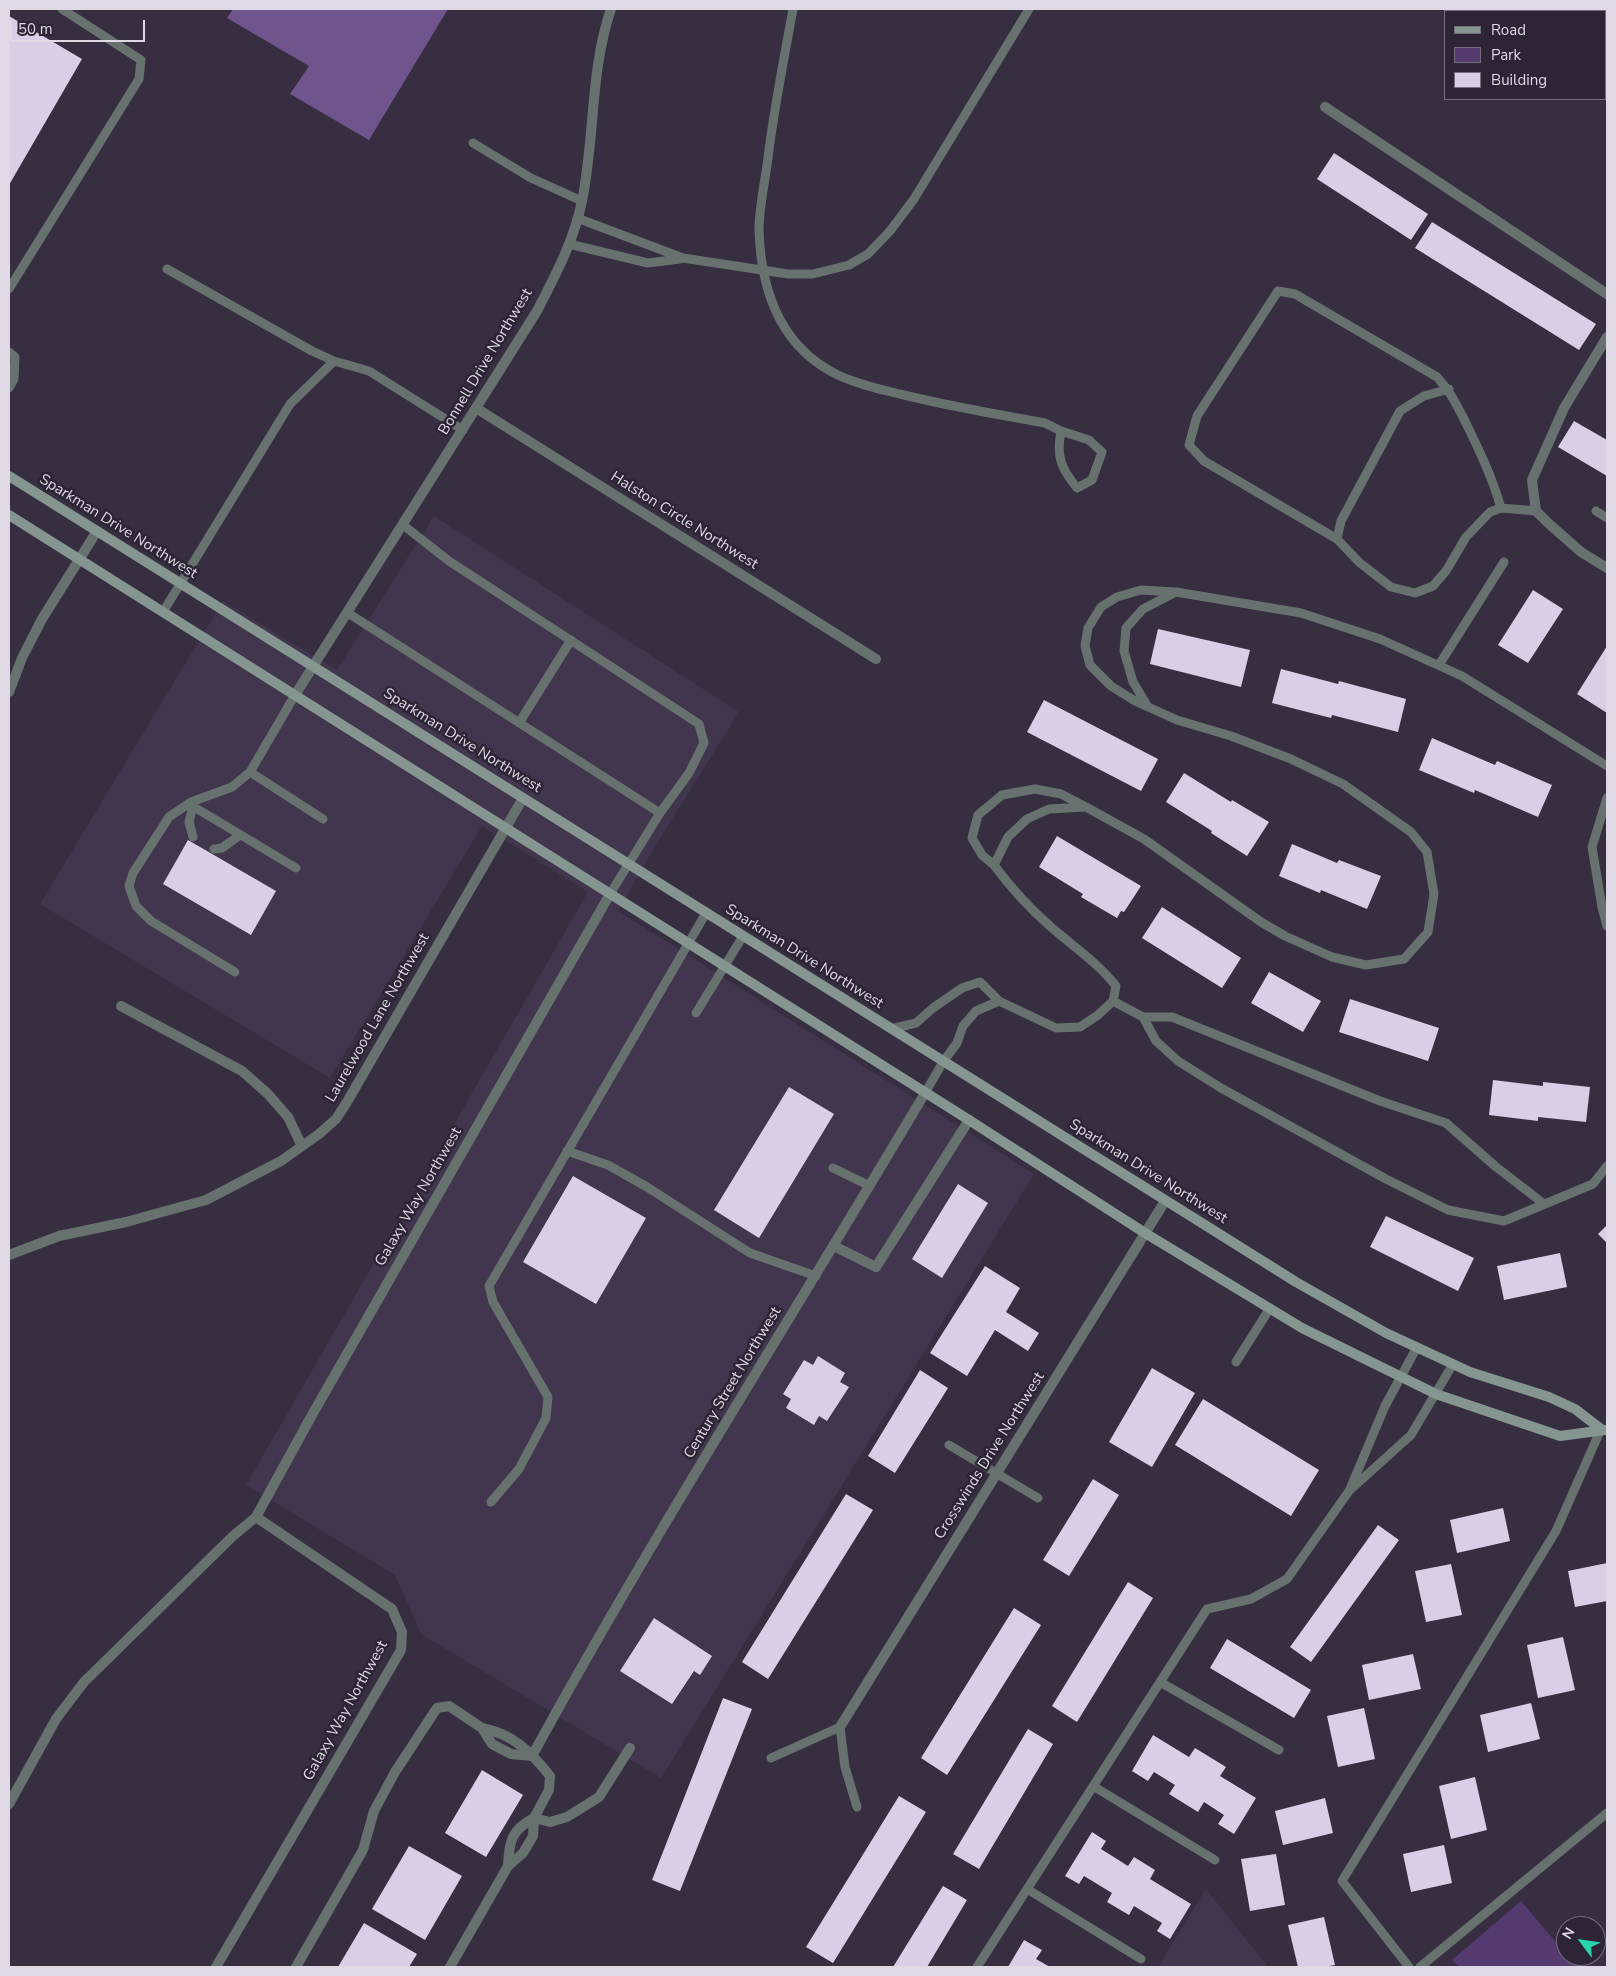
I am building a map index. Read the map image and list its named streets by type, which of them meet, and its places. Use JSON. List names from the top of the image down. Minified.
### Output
{"streets":{"main road":["Sparkman Drive Northwest"],"street":["Bonnell Drive Northwest","Halston Circle Northwest","Laurelwood Lane Northwest","Galaxy Way Northwest","Century Street Northwest","Crosswinds Drive Northwest"]},"crossings":[["Bonnell Drive Northwest","Halston Circle Northwest"],["Bonnell Drive Northwest","Sparkman Drive Northwest"],["Sparkman Drive Northwest","Laurelwood Lane Northwest"],["Sparkman Drive Northwest","Crosswinds Drive Northwest"]],"legend":["Road","Park","Building"],"scale_bar":"50 m","north":"top left"}
